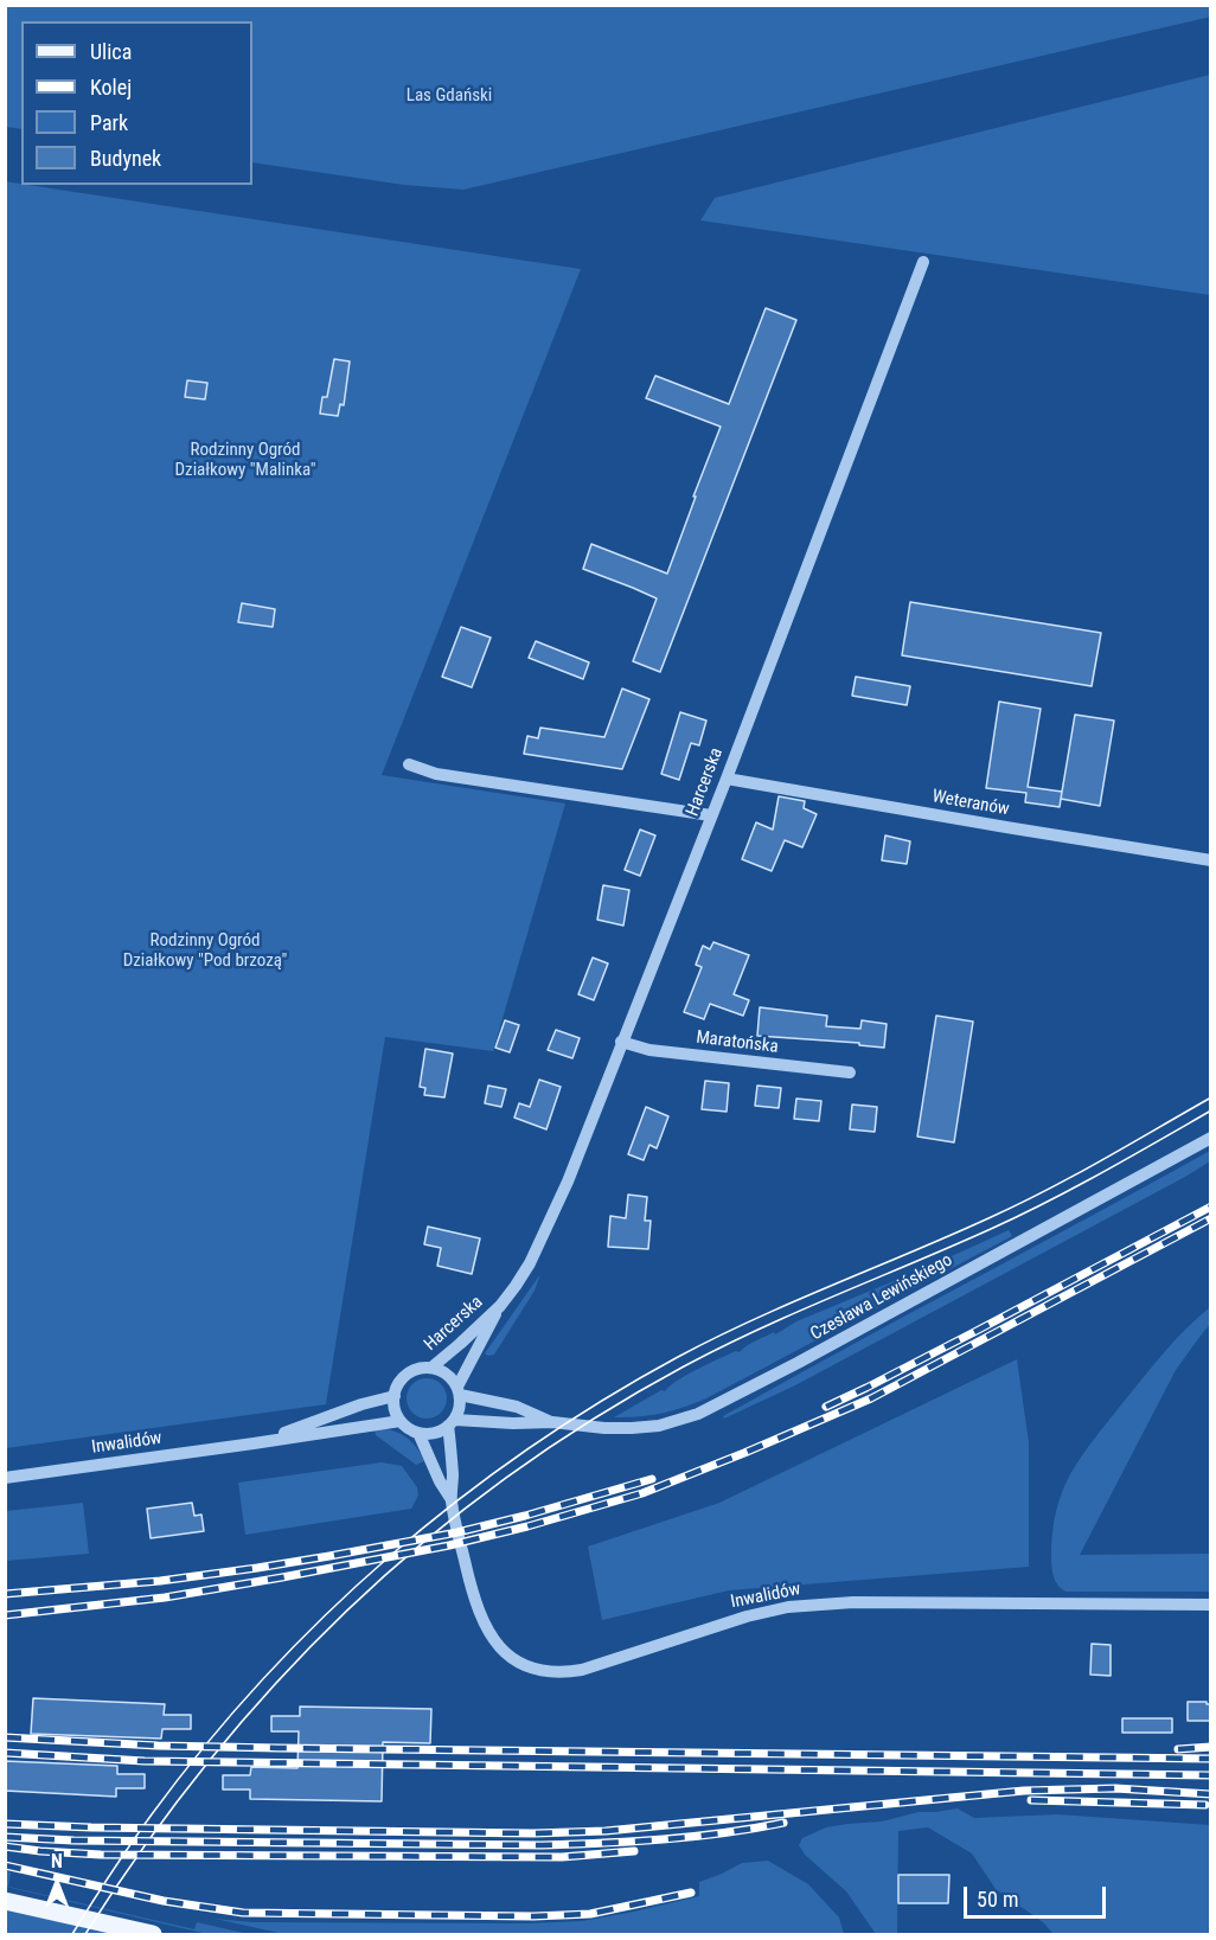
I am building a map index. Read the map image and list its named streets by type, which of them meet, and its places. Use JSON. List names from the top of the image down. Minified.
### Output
{"streets":{"street":["Harcerska","Weteranów","Maratońska","Czesława Lewińskiego","Inwalidów"]},"crossings":[["Harcerska","Weteranów"],["Harcerska","Maratońska"],["Harcerska","Czesława Lewińskiego"],["Harcerska","Inwalidów"],["Czesława Lewińskiego","Inwalidów"]],"parks":["Las Gdański","Rodzinny Ogród Działkowy \"Malinka\"","Rodzinny Ogród Działkowy \"Pod brzozą\""],"legend":["Ulica","Kolej","Park","Budynek"],"scale_bar":"50 m","north":"top"}
